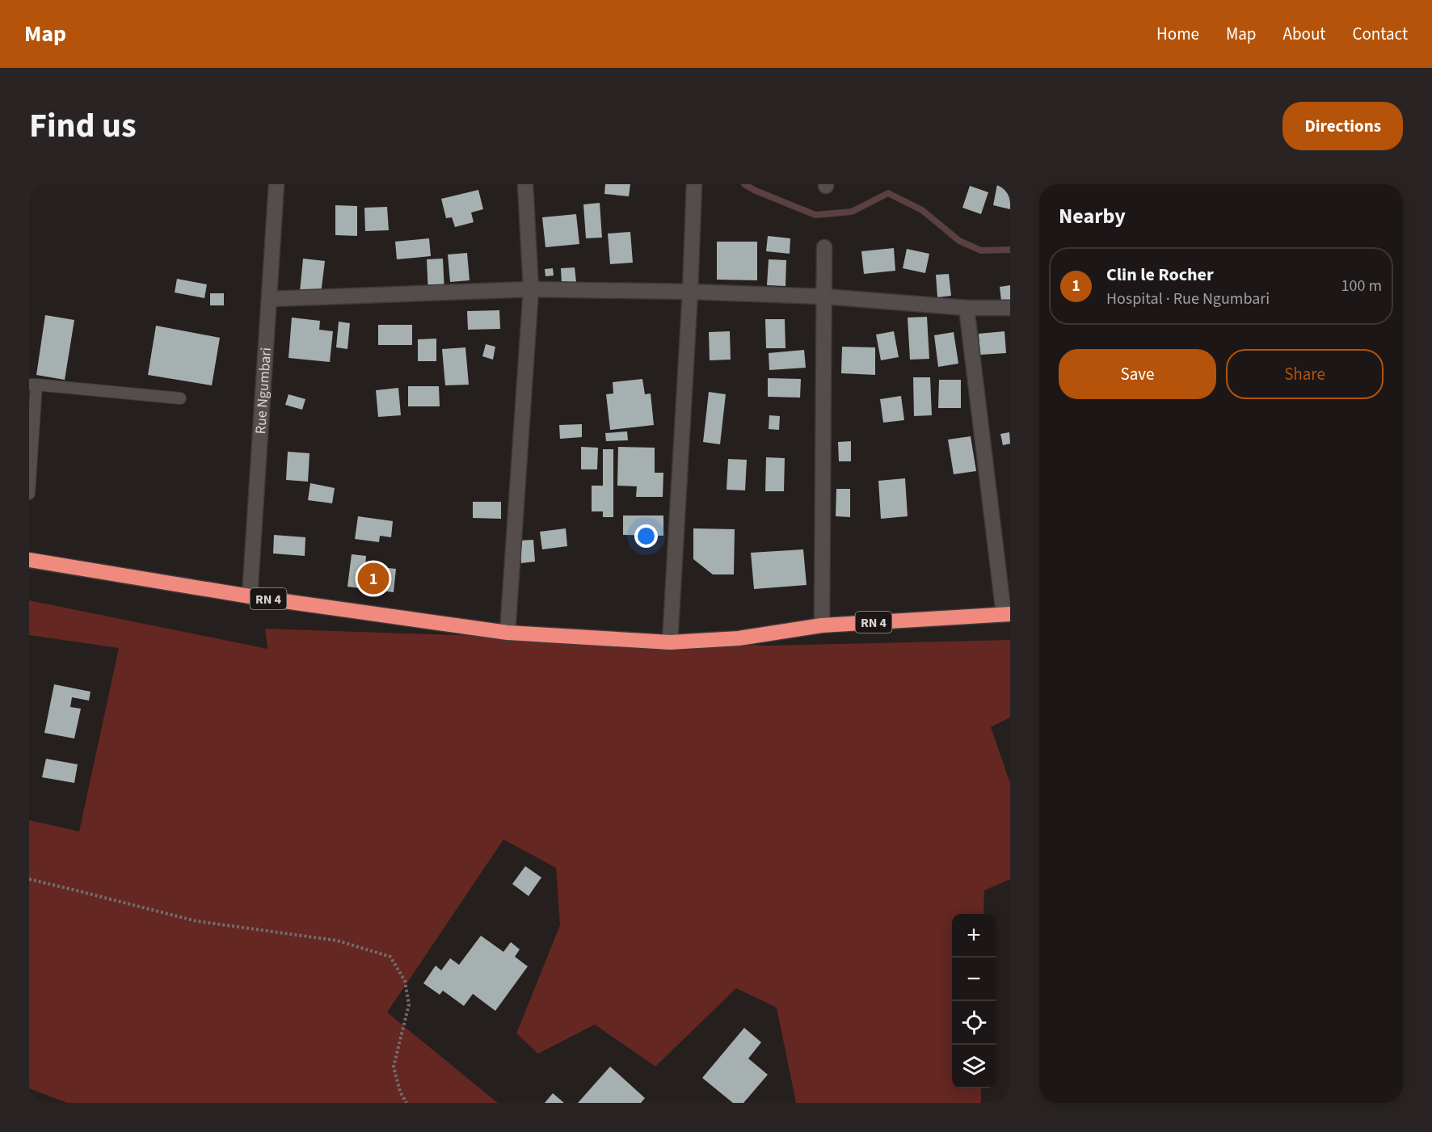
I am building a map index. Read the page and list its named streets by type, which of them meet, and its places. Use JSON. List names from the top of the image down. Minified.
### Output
{"streets":{"highway":["RN 4"],"street":["Rue Ngumbari"]},"crossings":[["Rue Ngumbari","RN 4"]],"page":{"header":"Map","nav":["Home","Map","About","Contact"],"title":"Find us","buttons":["Directions",["Save","Share"]],"heading":"Nearby","list":[{"mark":"1","name":"Clin le Rocher","note":"Hospital · Rue Ngumbari","value":"100 m"}],"pins":"1","map_buttons":["+","−"]}}
